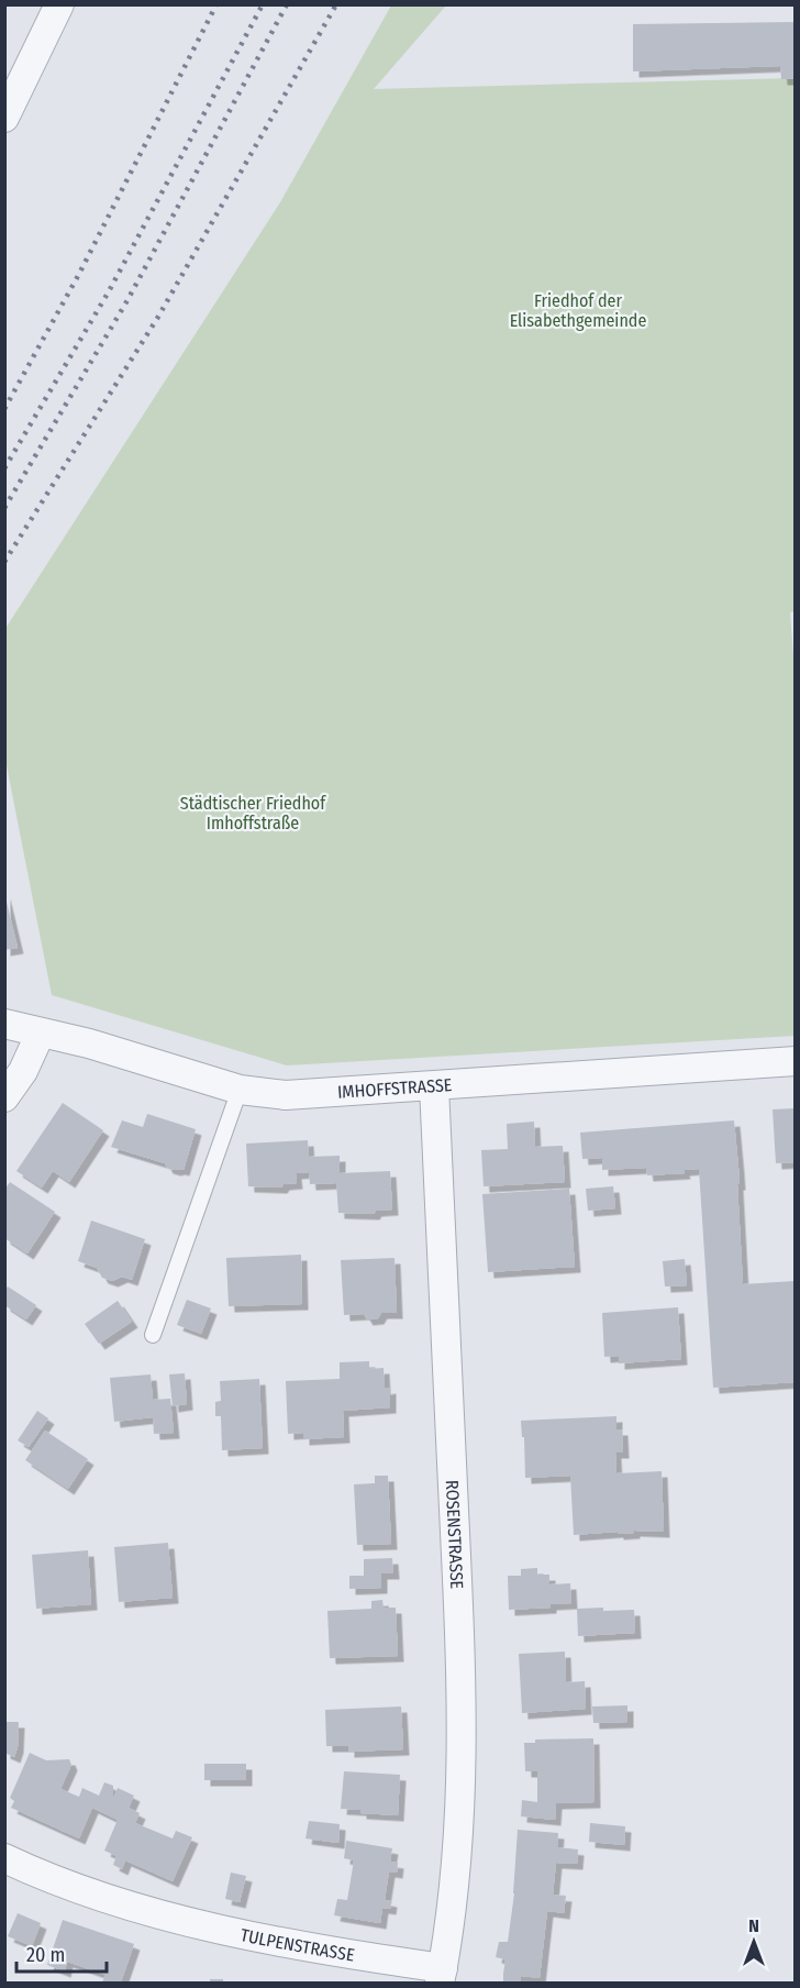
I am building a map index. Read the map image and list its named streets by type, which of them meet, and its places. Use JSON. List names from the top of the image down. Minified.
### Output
{"streets":{"street":["IMHOFFSTRASSE","ROSENSTRASSE","TULPENSTRASSE"]},"crossings":[["IMHOFFSTRASSE","ROSENSTRASSE"],["ROSENSTRASSE","TULPENSTRASSE"]],"parks":["Friedhof der Elisabethgemeinde","Städtischer Friedhof Imhoffstraße"],"scale_bar":"20 m","north":"top"}
